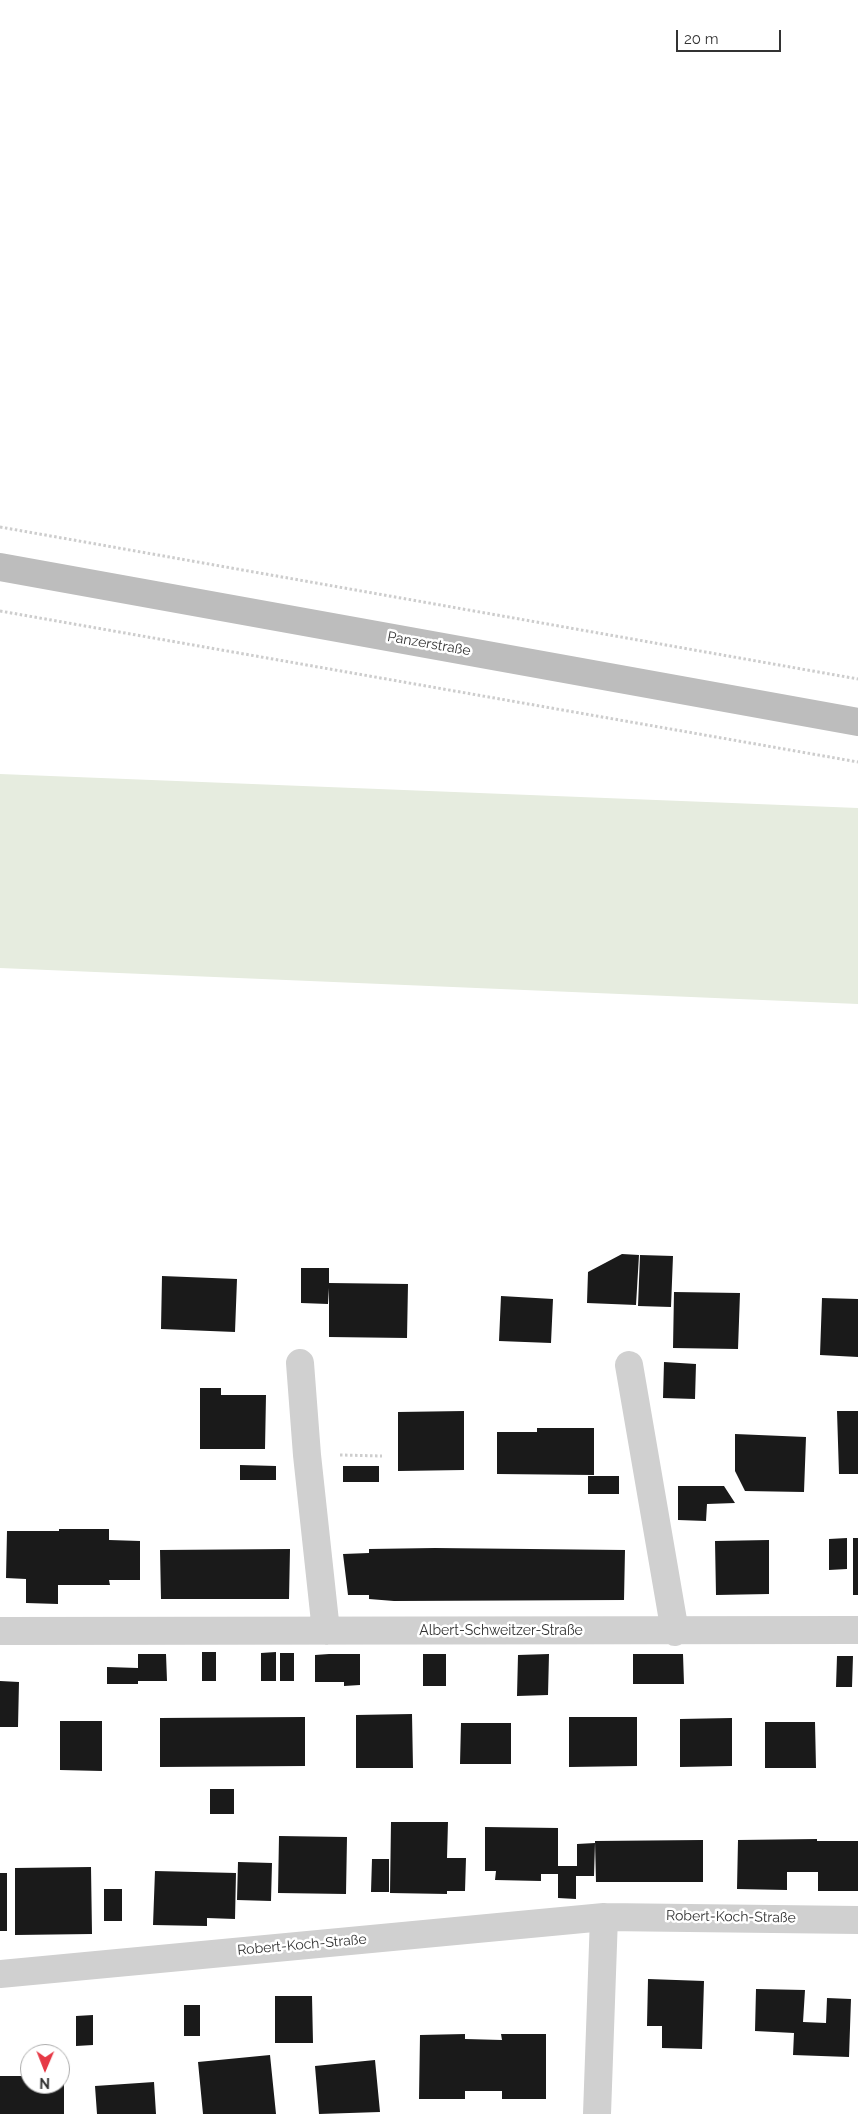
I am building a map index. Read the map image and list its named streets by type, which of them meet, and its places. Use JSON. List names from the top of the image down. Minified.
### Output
{"streets":{"street":["Panzerstraße","Albert-Schweitzer-Straße","Robert-Koch-Straße"]},"scale_bar":"20 m","north":"bottom"}
